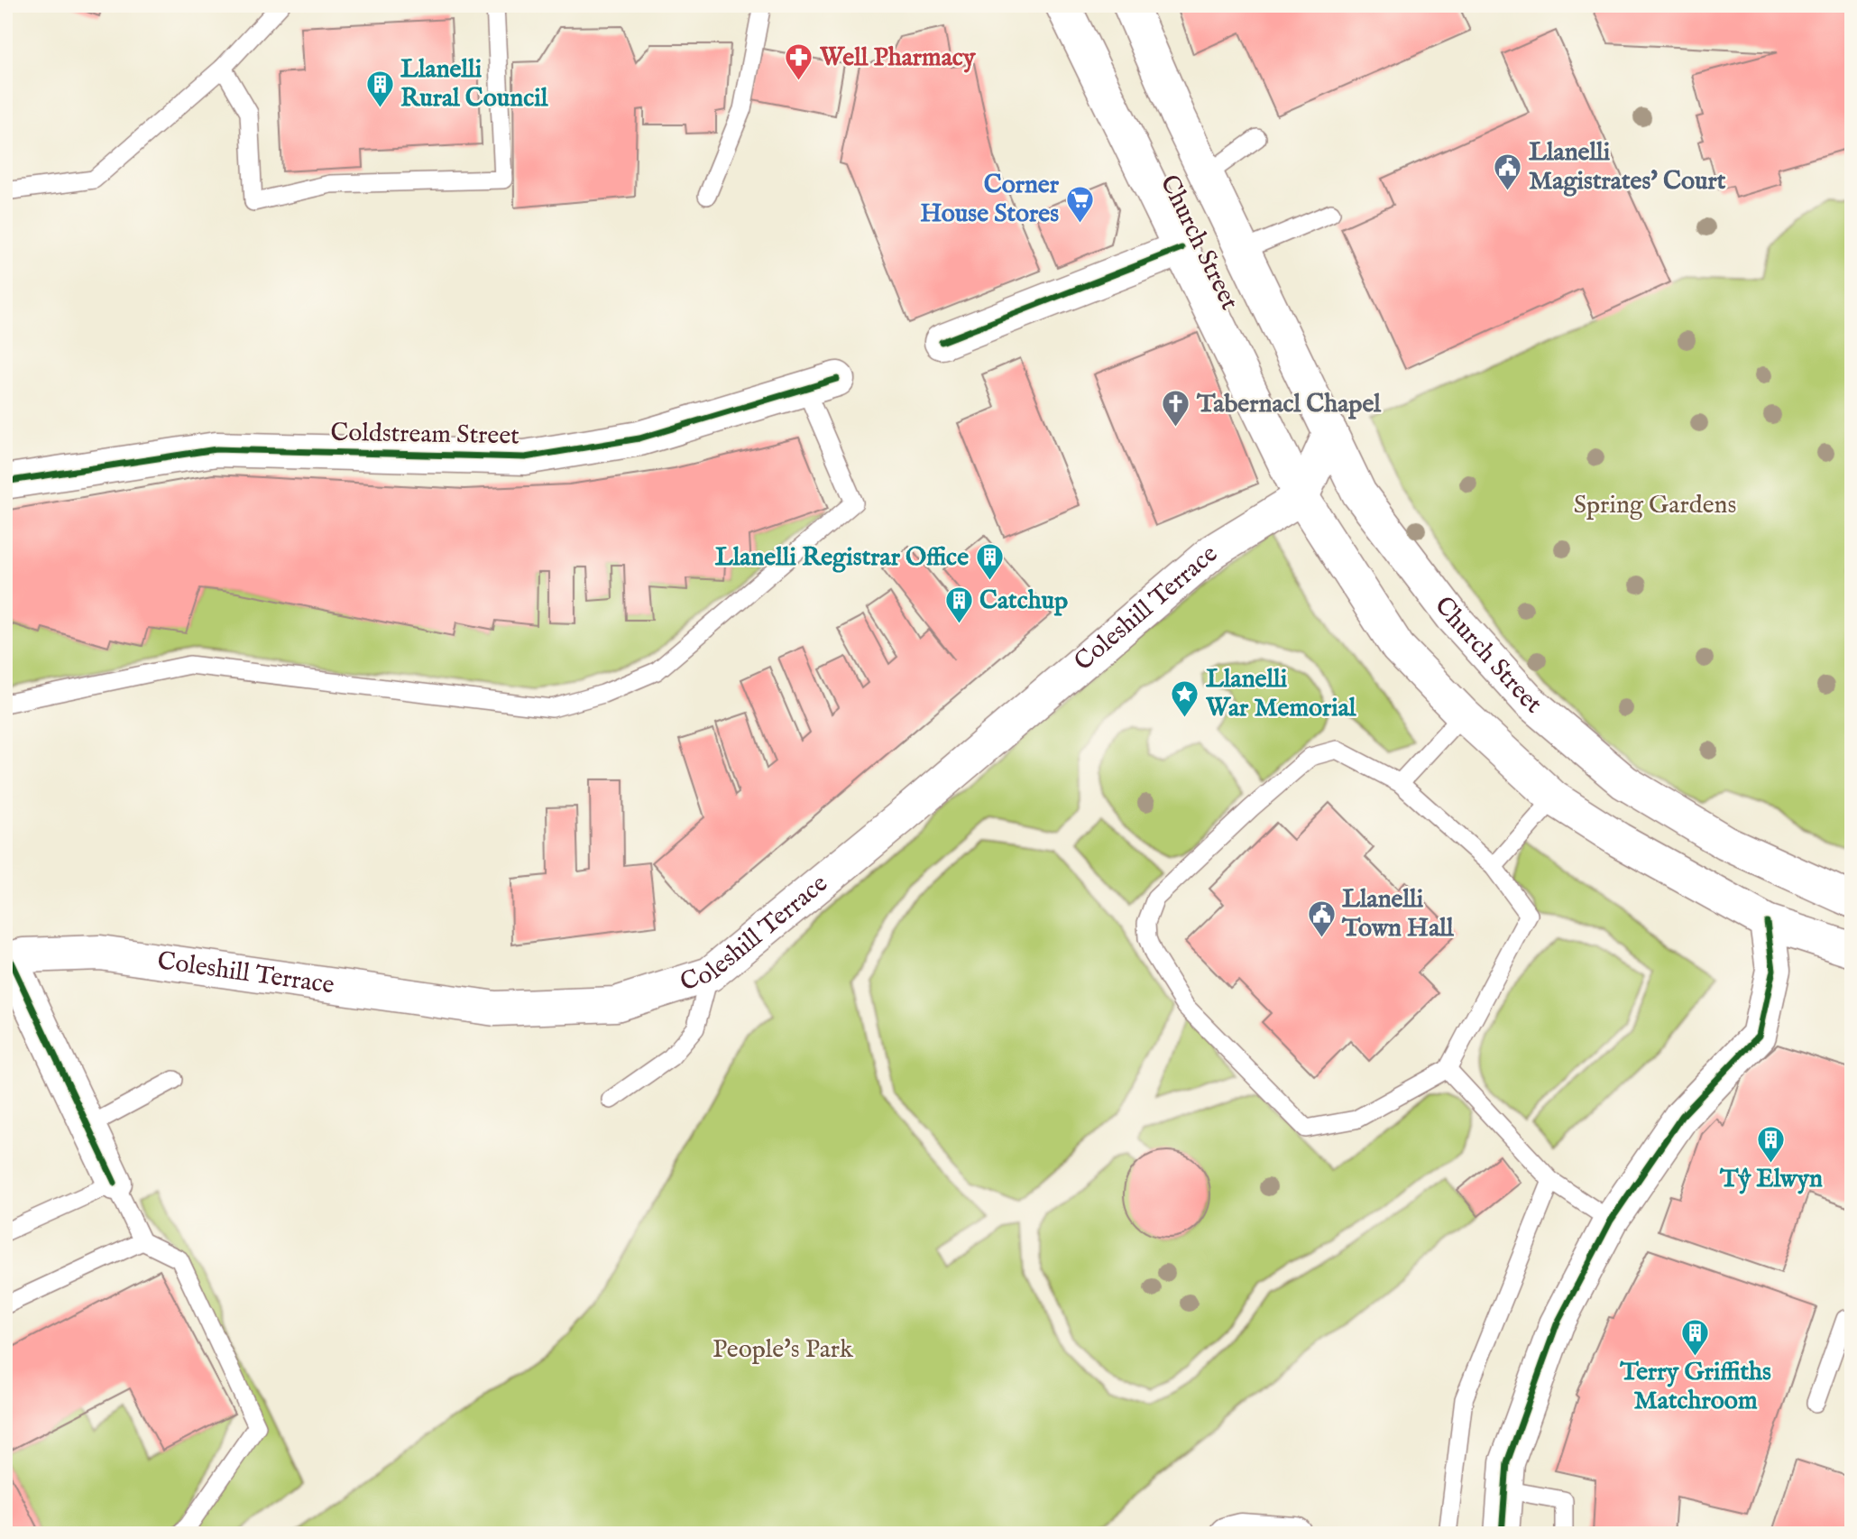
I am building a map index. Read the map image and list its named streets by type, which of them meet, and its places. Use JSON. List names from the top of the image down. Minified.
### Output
{"streets":{"main road":["Church Street","Coldstream Street","Coleshill Terrace"]},"crossings":[["Church Street","Coleshill Terrace"]],"parks":["Spring Gardens","People's Park"],"places":{"pharmacy":["Well Pharmacy"],"building":["Llanelli Rural Council","Llanelli Registrar Office","Catchup","Tŷ Elwyn","Terry Griffiths Matchroom"],"public building":["Llanelli Magistrates' Court","Llanelli Town Hall"],"supermarket":["Corner House Stores"],"church":["Tabernacl Chapel"],"place":["Llanelli War Memorial"]}}
